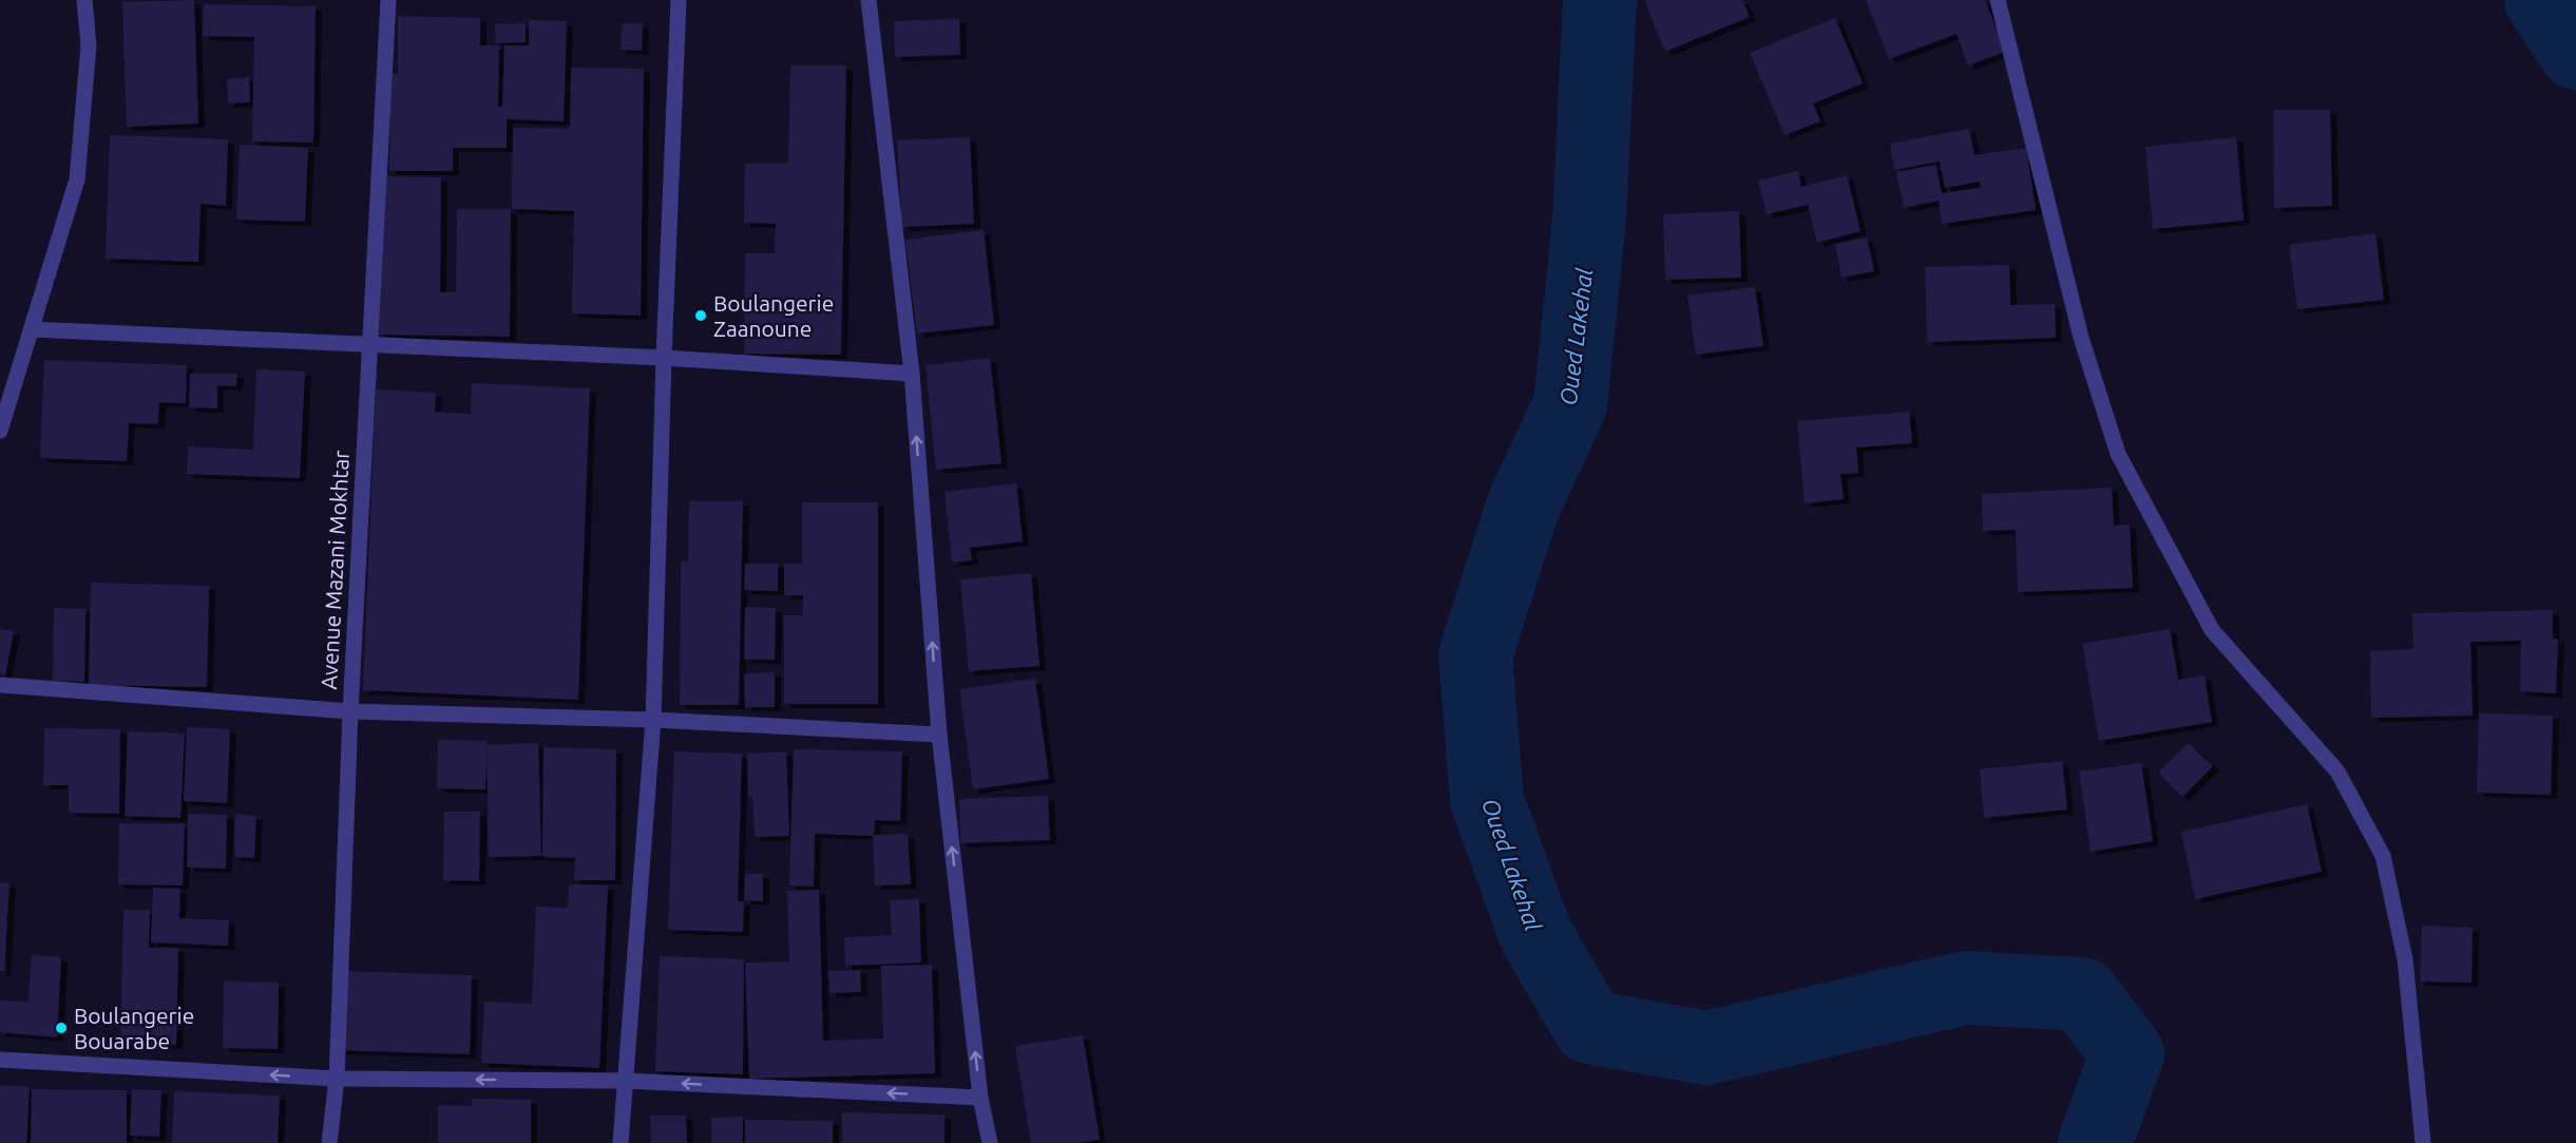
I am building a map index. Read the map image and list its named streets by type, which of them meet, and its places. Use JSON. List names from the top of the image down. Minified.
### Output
{"streets":{"street":["Avenue Mazani Mokhtar"]},"water":["Oued Lakehal"],"places":["Boulangerie Zaanoune","Boulangerie Bouarabe"]}
